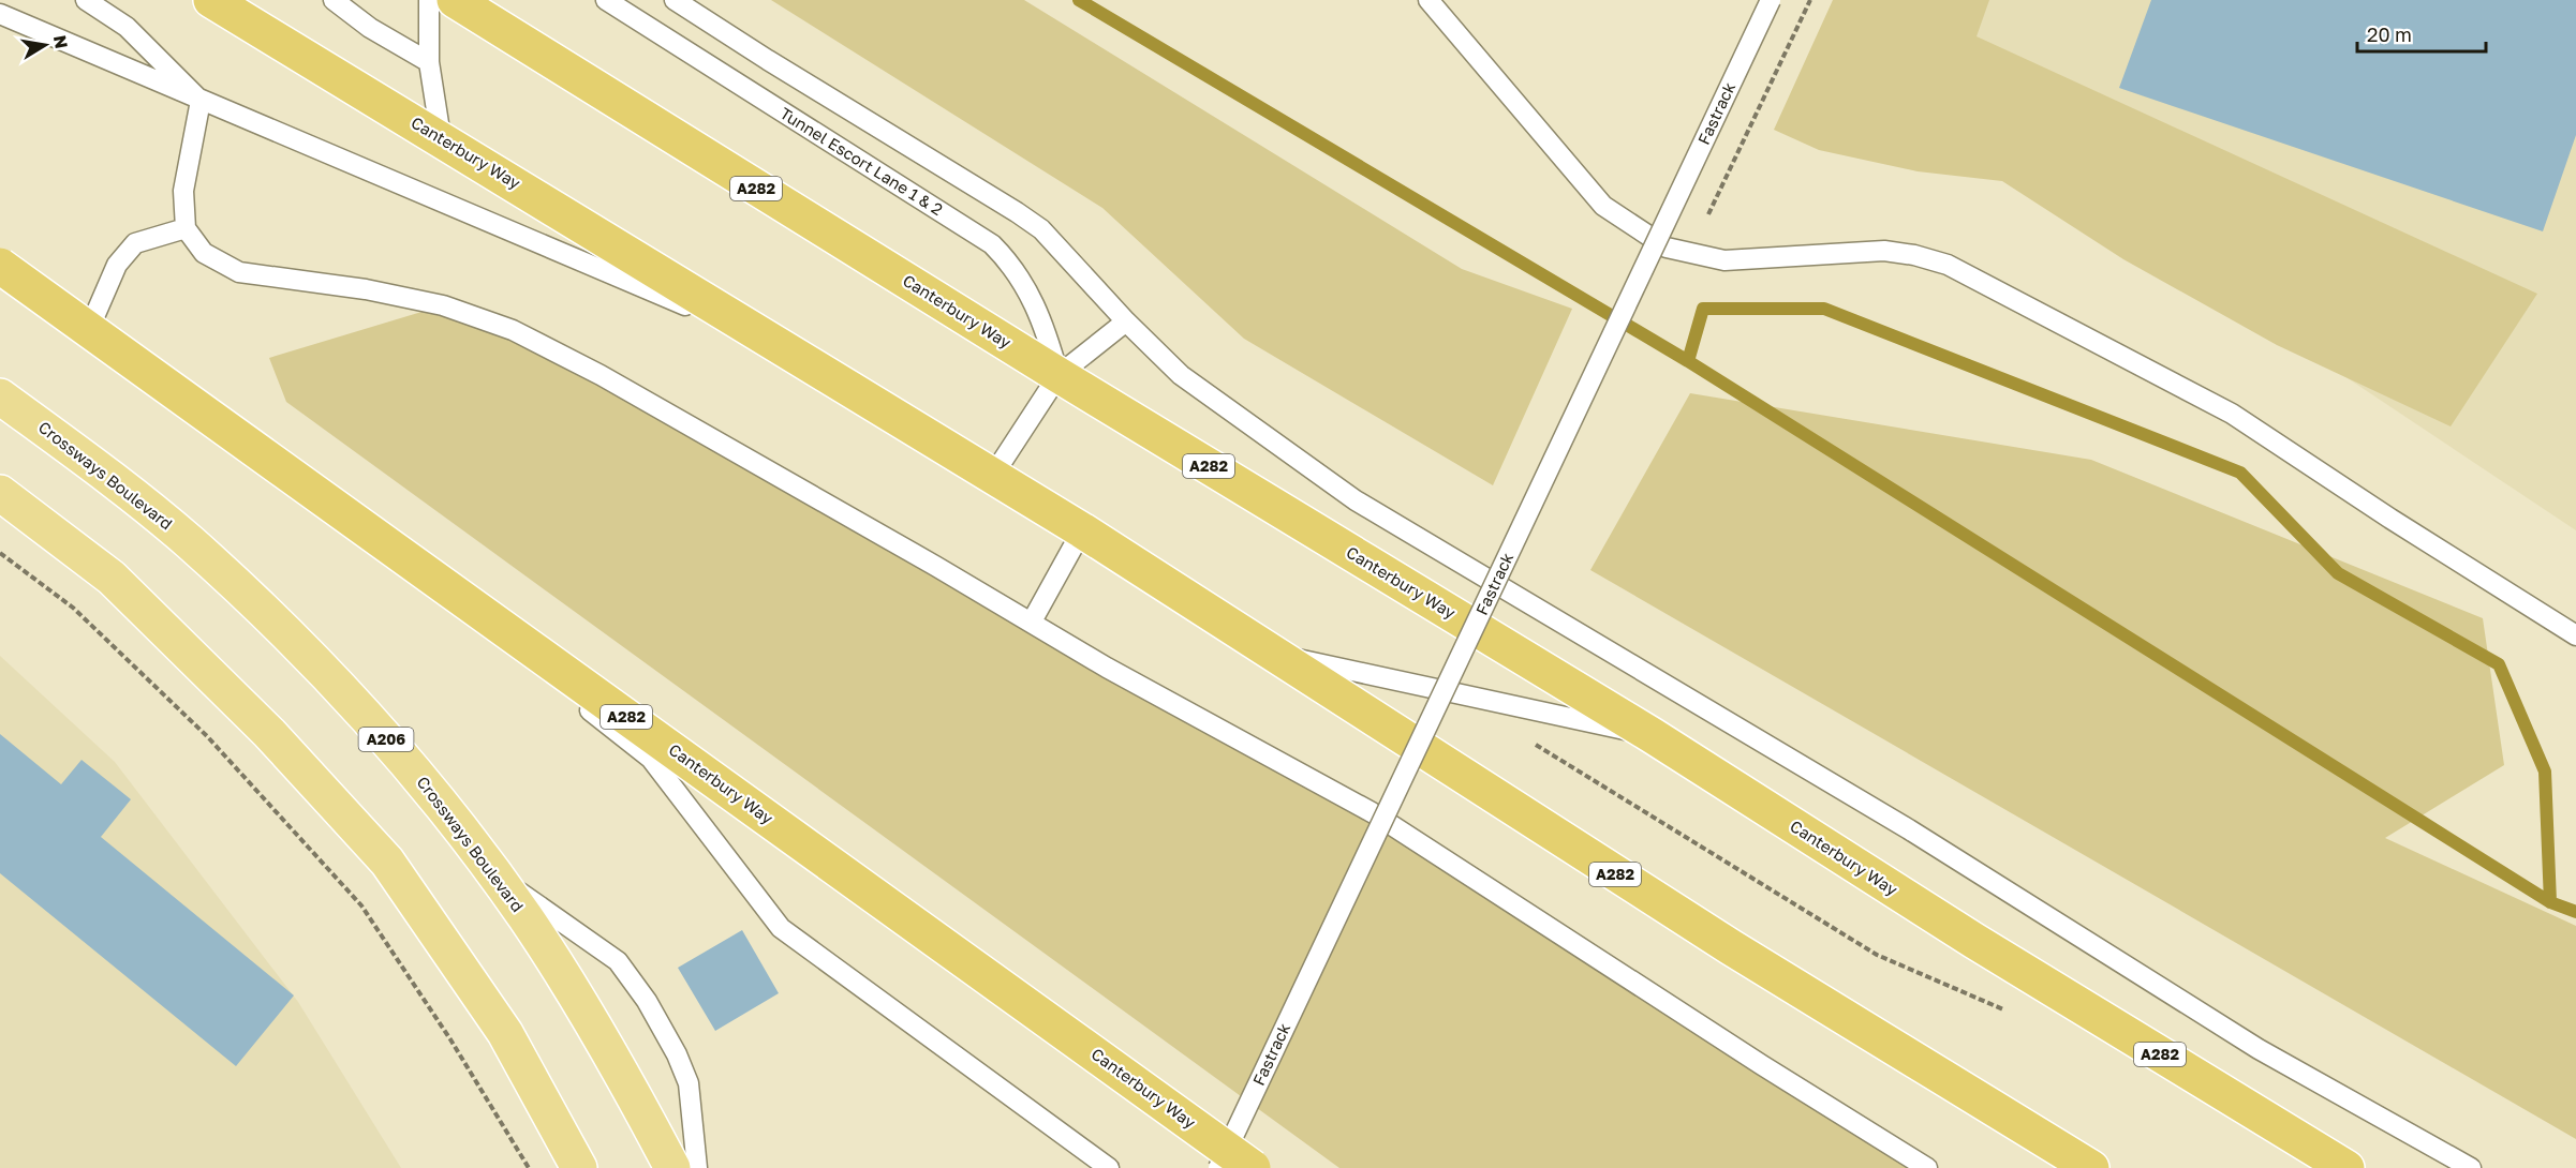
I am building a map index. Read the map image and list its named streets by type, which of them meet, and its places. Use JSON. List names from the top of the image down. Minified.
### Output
{"streets":{"highway":["Canterbury Way","A282"],"main road":["Crossways Boulevard","A206"],"lane":["Fastrack","Tunnel Escort Lane 1 & 2"]},"crossings":[["Canterbury Way","Tunnel Escort Lane 1 & 2"]],"scale_bar":"20 m","north":"right"}
